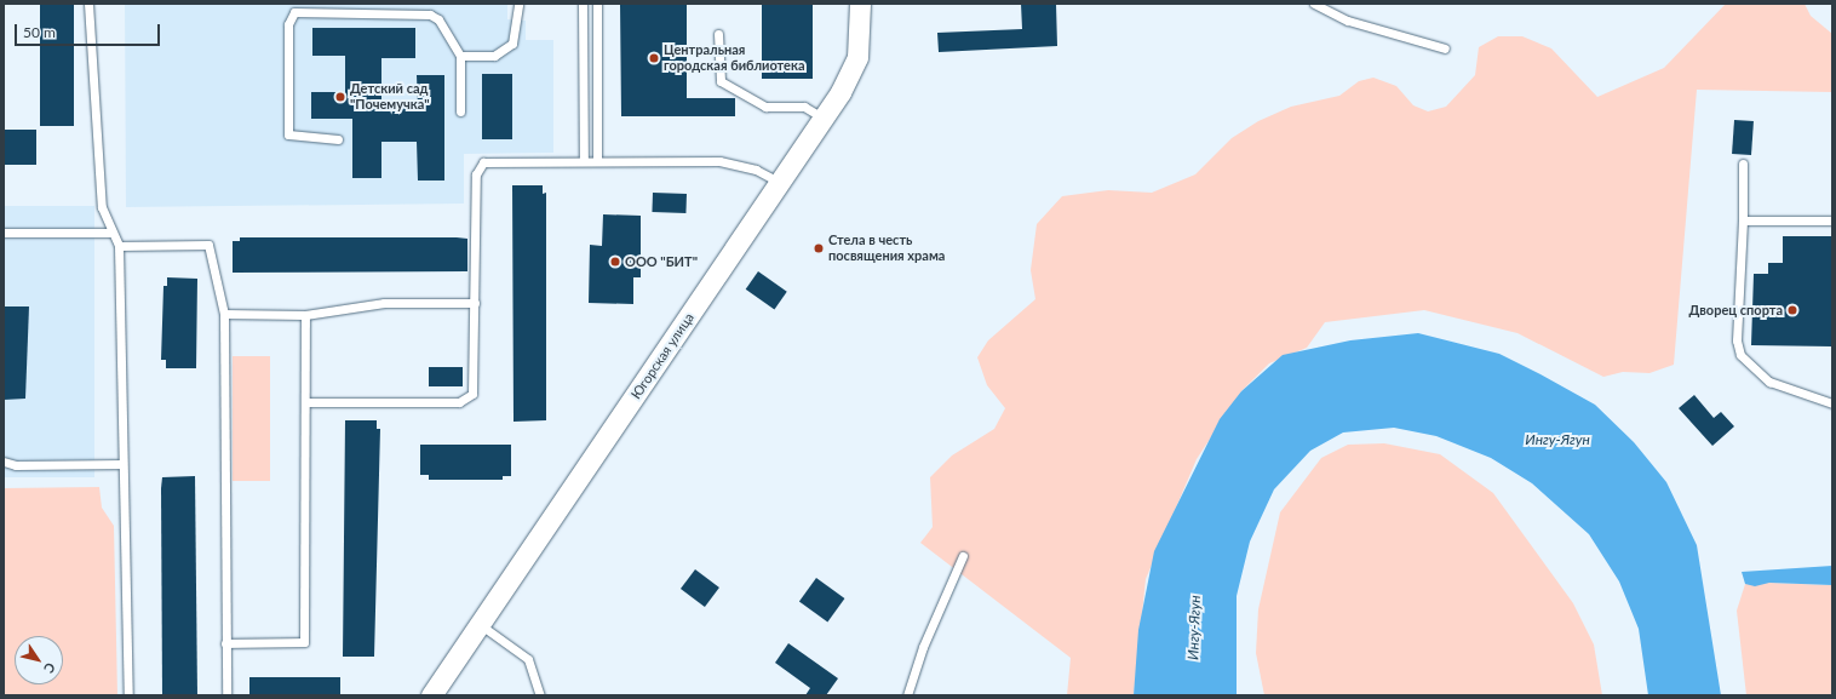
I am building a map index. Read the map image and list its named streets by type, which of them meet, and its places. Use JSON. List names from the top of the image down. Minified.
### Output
{"streets":{"street":["Югорская улица"]},"water":["Ингу-Ягун"],"places":["Центральная городская библиотека","Детский сад \"Почемучка\"","Стела в честь посвящения храма","ООО \"БИТ\"","Дворец спорта"],"scale_bar":"50 m","north":"bottom right"}
